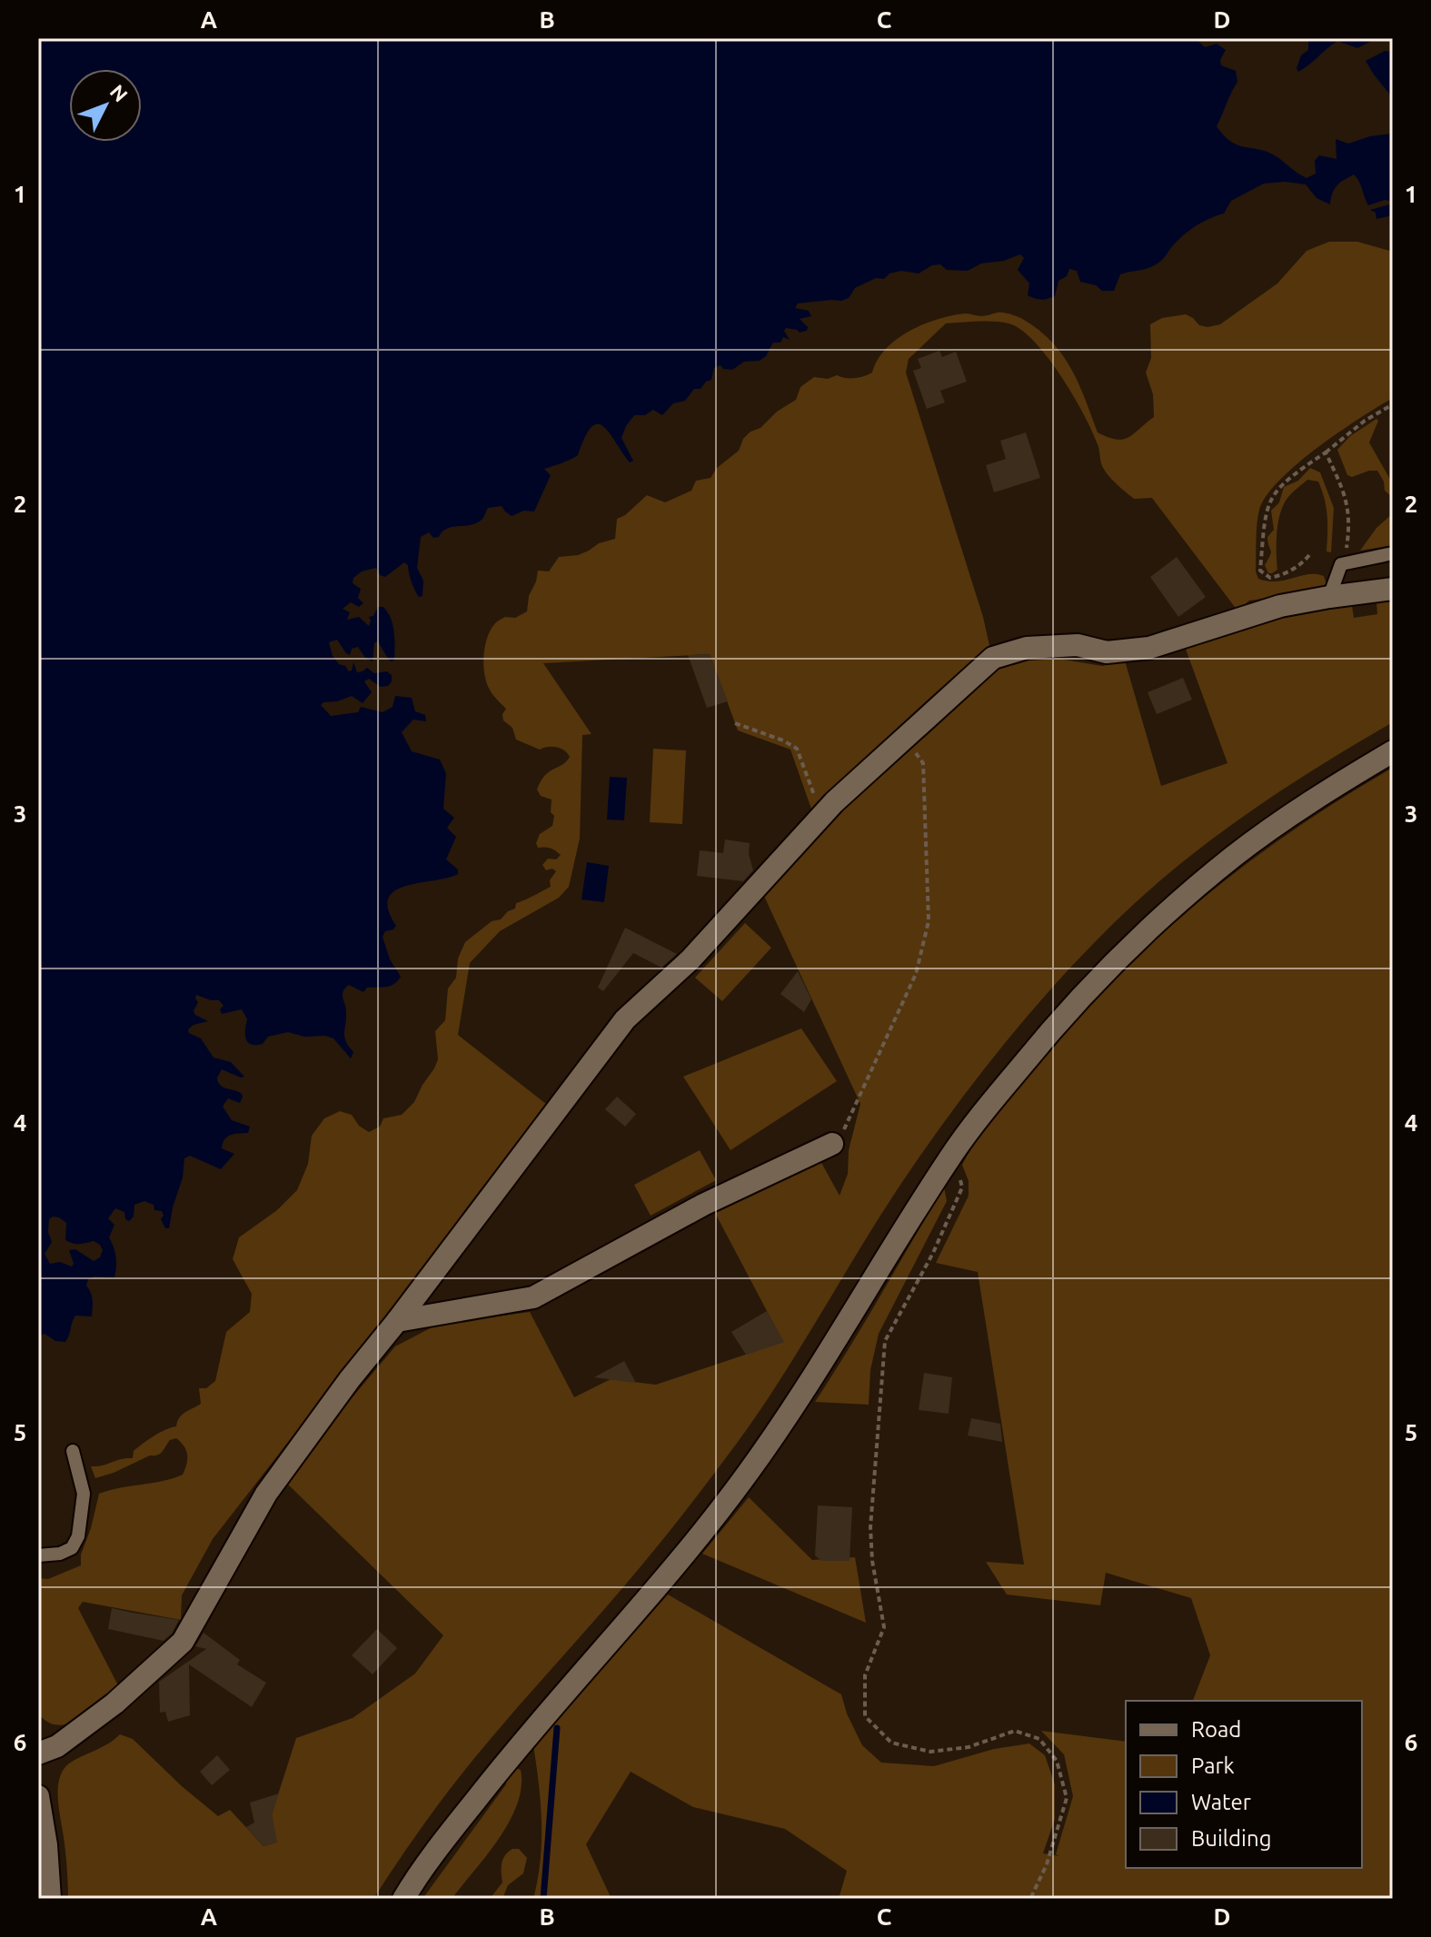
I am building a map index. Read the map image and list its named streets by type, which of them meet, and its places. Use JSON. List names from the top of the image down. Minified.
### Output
{"legend":["Road","Park","Water","Building"],"north":"top right","grid":{"columns":["A","B","C","D"],"rows":["1","2","3","4","5","6"]}}
